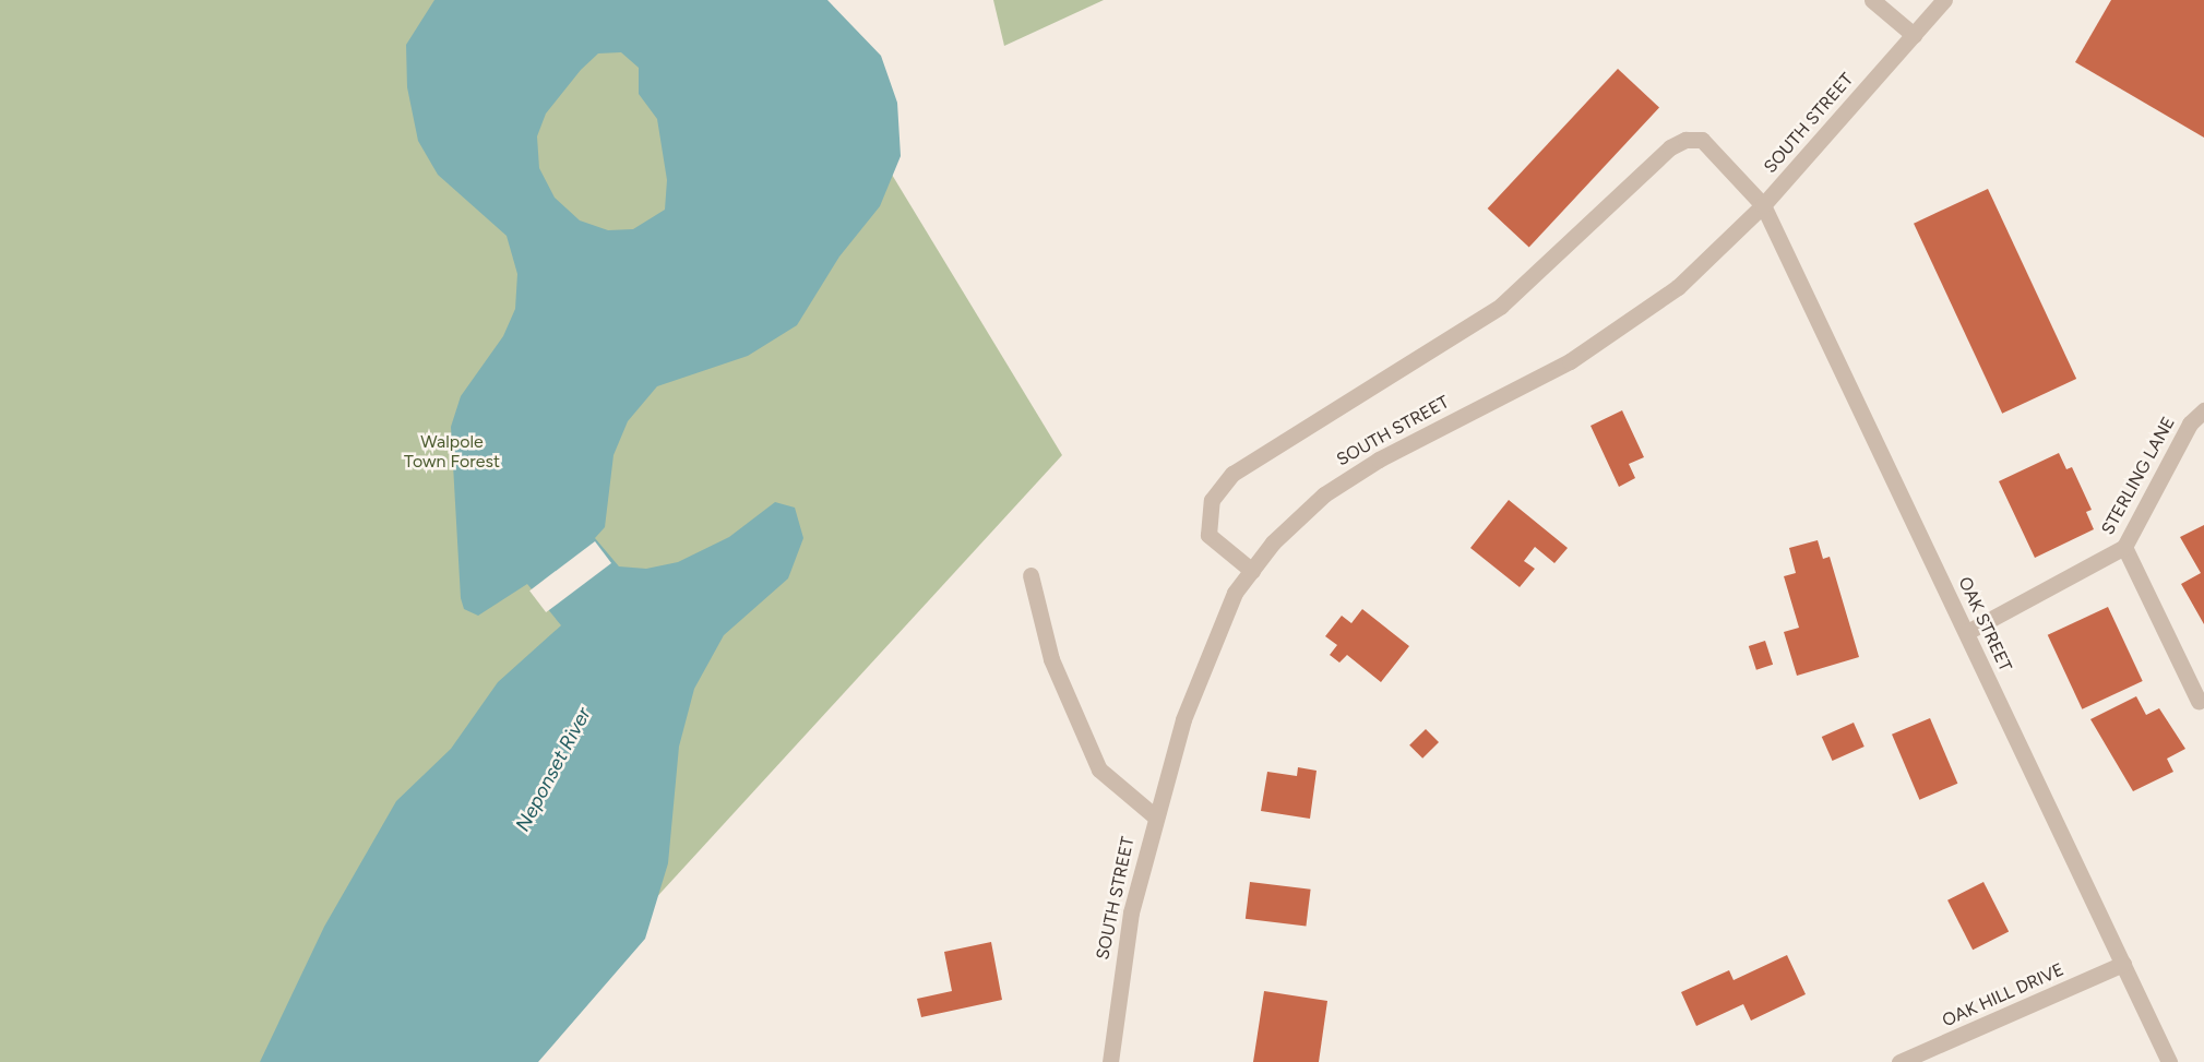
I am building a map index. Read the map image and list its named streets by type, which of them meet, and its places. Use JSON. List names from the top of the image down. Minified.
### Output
{"streets":{"street":["SOUTH STREET","STERLING LANE","OAK STREET","OAK HILL DRIVE"]},"crossings":[["SOUTH STREET","OAK STREET"],["STERLING LANE","OAK STREET"],["OAK STREET","OAK HILL DRIVE"]],"water":["Neponset River"],"parks":["Walpole Town Forest"]}
